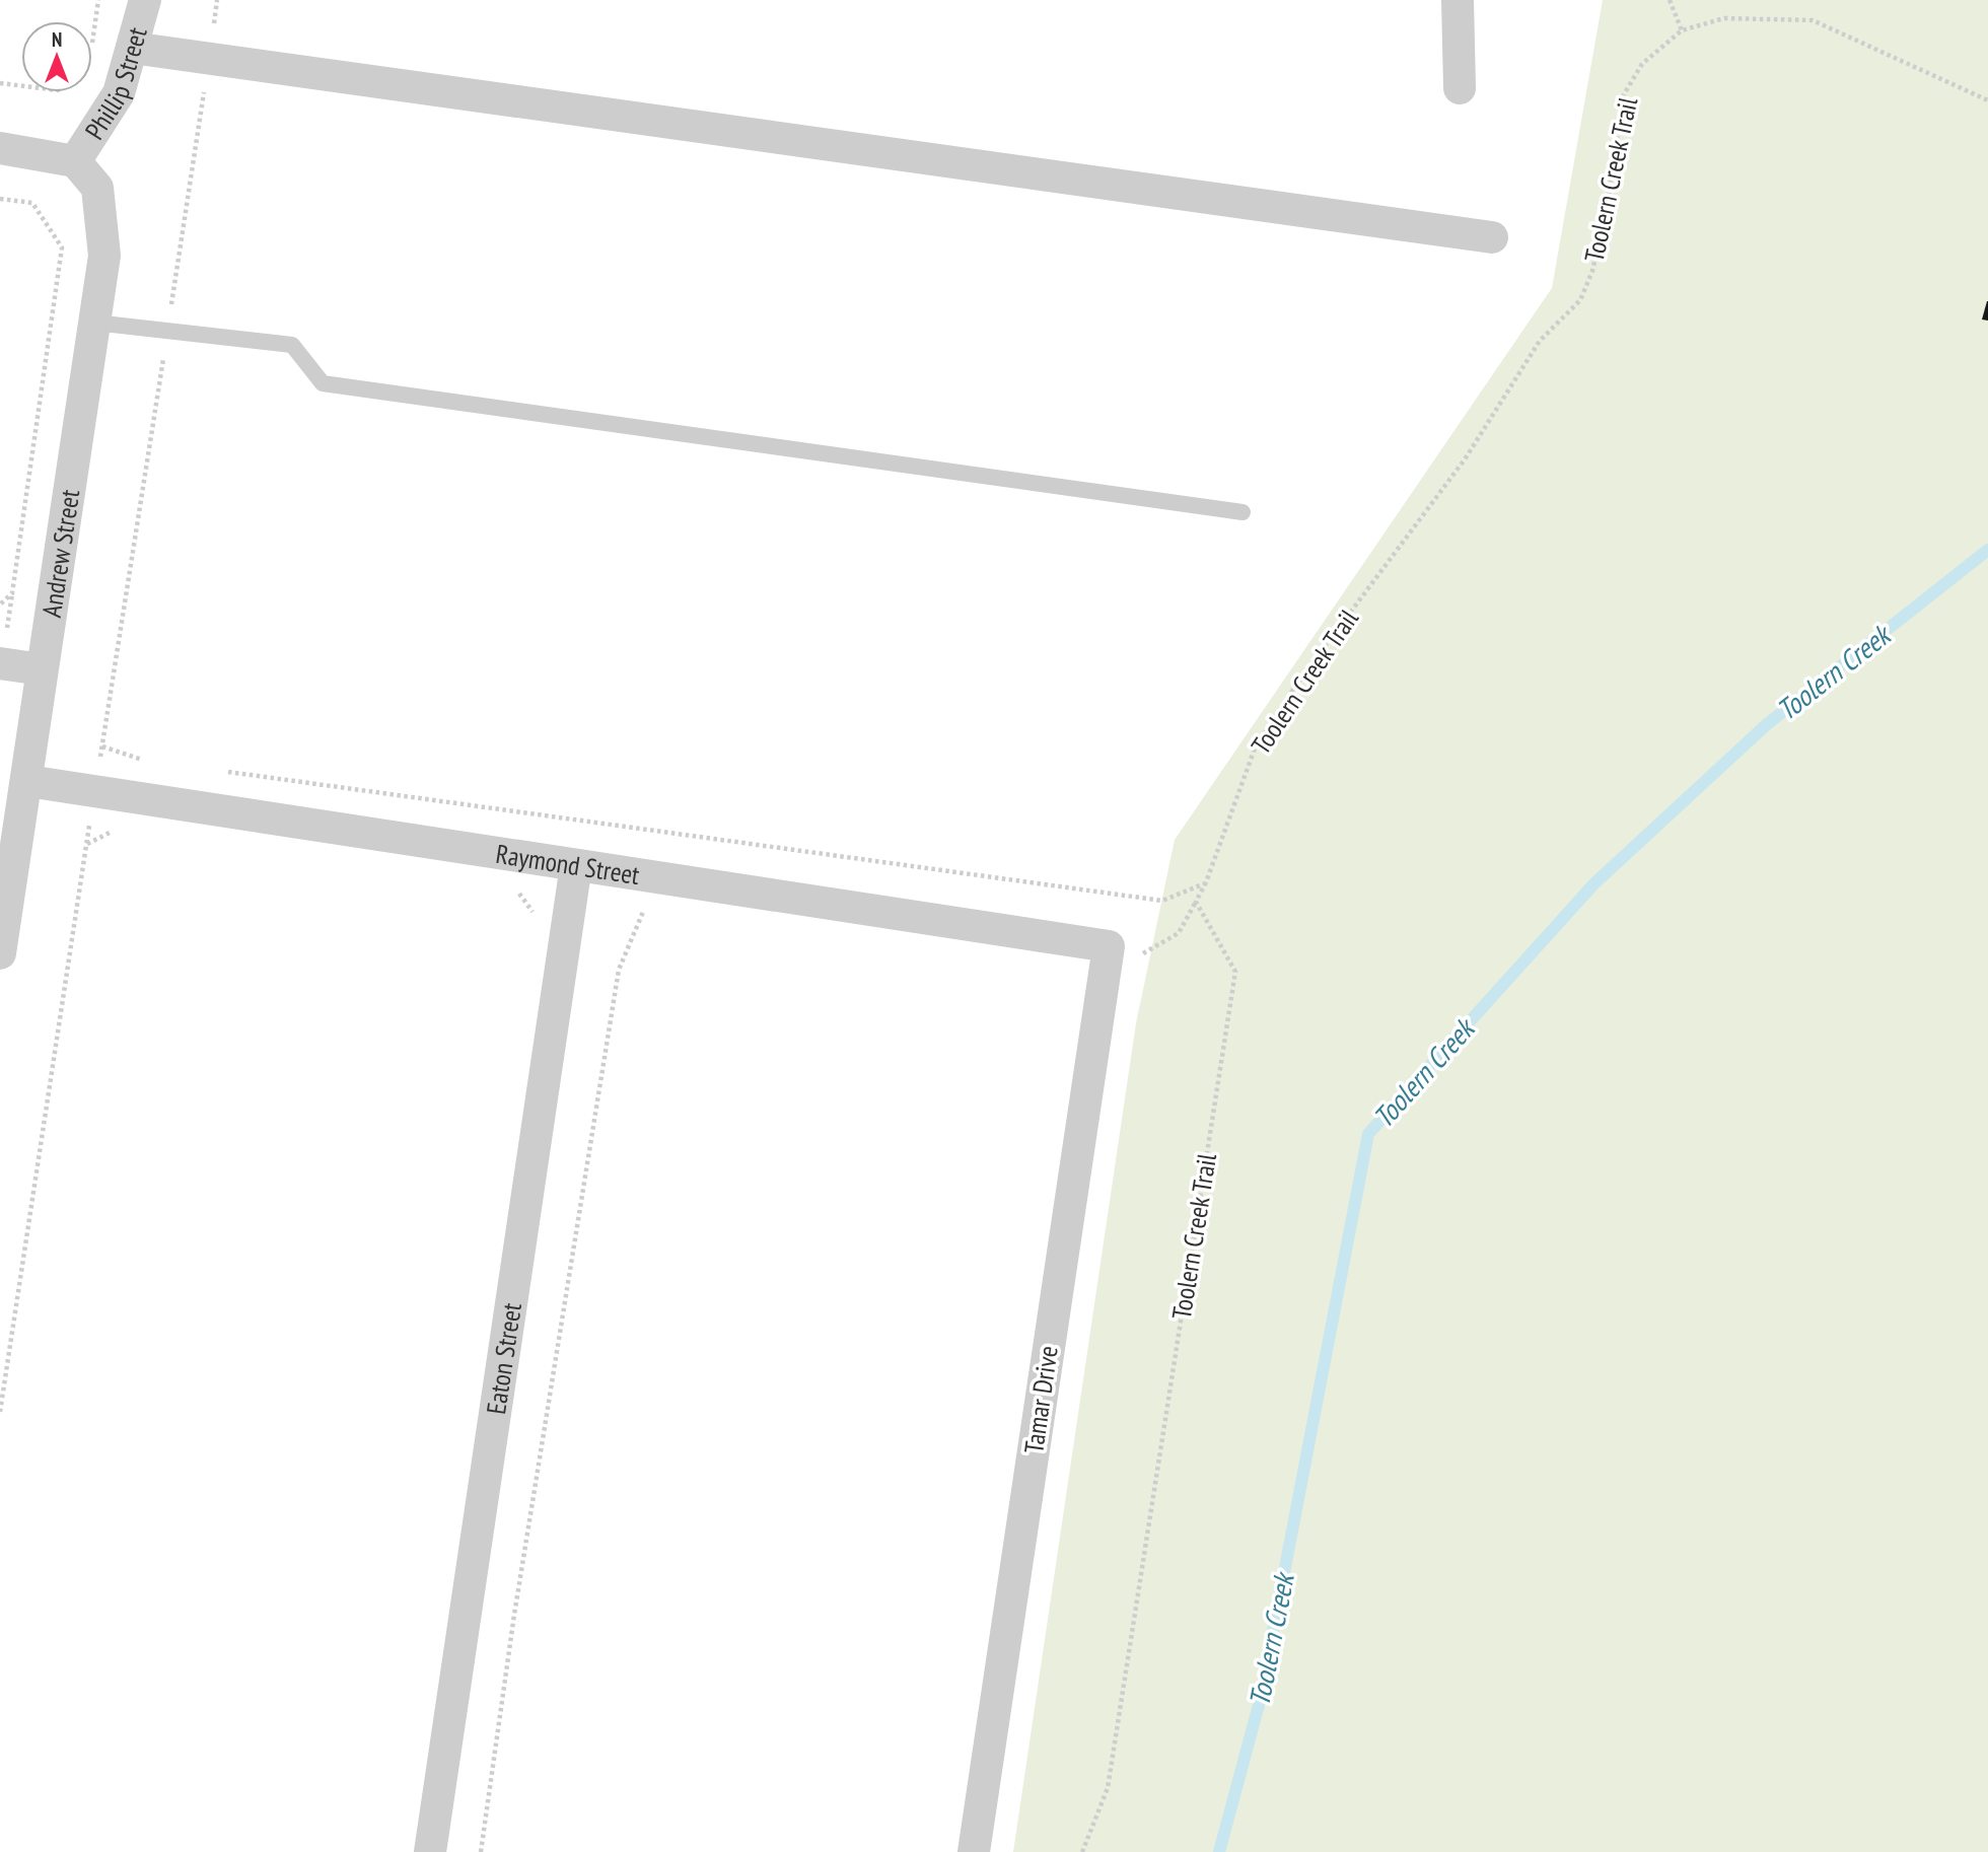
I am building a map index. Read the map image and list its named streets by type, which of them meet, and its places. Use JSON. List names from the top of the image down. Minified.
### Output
{"streets":{"street":["Phillip Street","Andrew Street","Raymond Street","Eaton Street","Tamar Drive"],"path":["Toolern Creek Trail"]},"crossings":[["Phillip Street","Andrew Street"],["Andrew Street","Raymond Street"],["Raymond Street","Eaton Street"],["Raymond Street","Tamar Drive"]],"water":["Toolern Creek"],"north":"top"}
